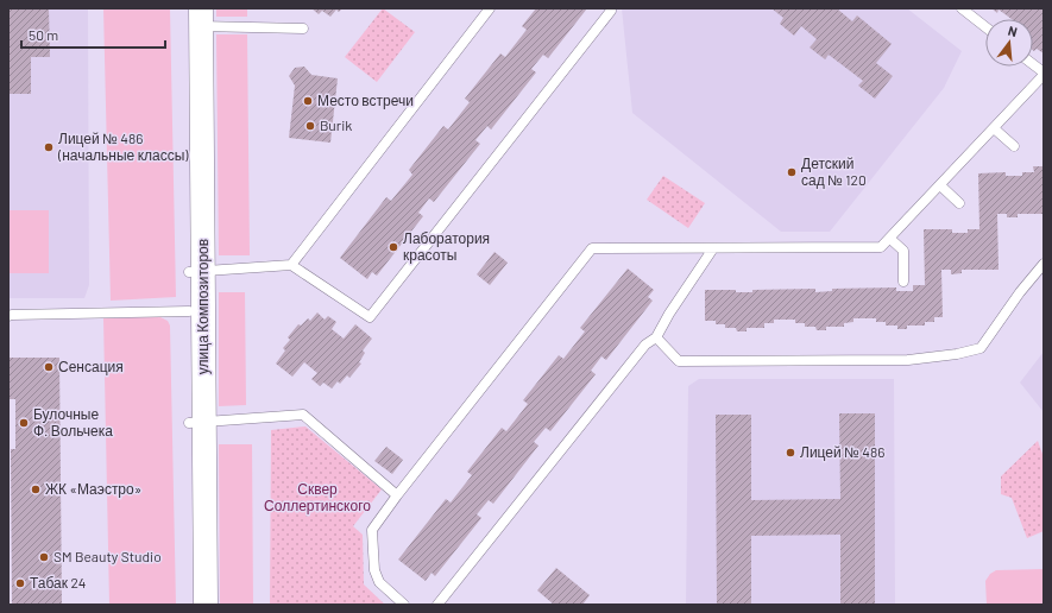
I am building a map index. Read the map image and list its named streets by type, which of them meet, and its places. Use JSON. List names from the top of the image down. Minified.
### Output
{"streets":{"street":["улица Композиторов"]},"parks":["Сквер Соллертинского"],"places":["Место встречи","Burik","Лицей № 486 (начальные классы)","Детский сад № 120","Лаборатория красоты","Сенсация","Булочные Ф. Вольчека","Лицей № 486","ЖК «Маэстро»","SM Beauty Studio","Табак 24"],"scale_bar":"50 m","north":"top"}
